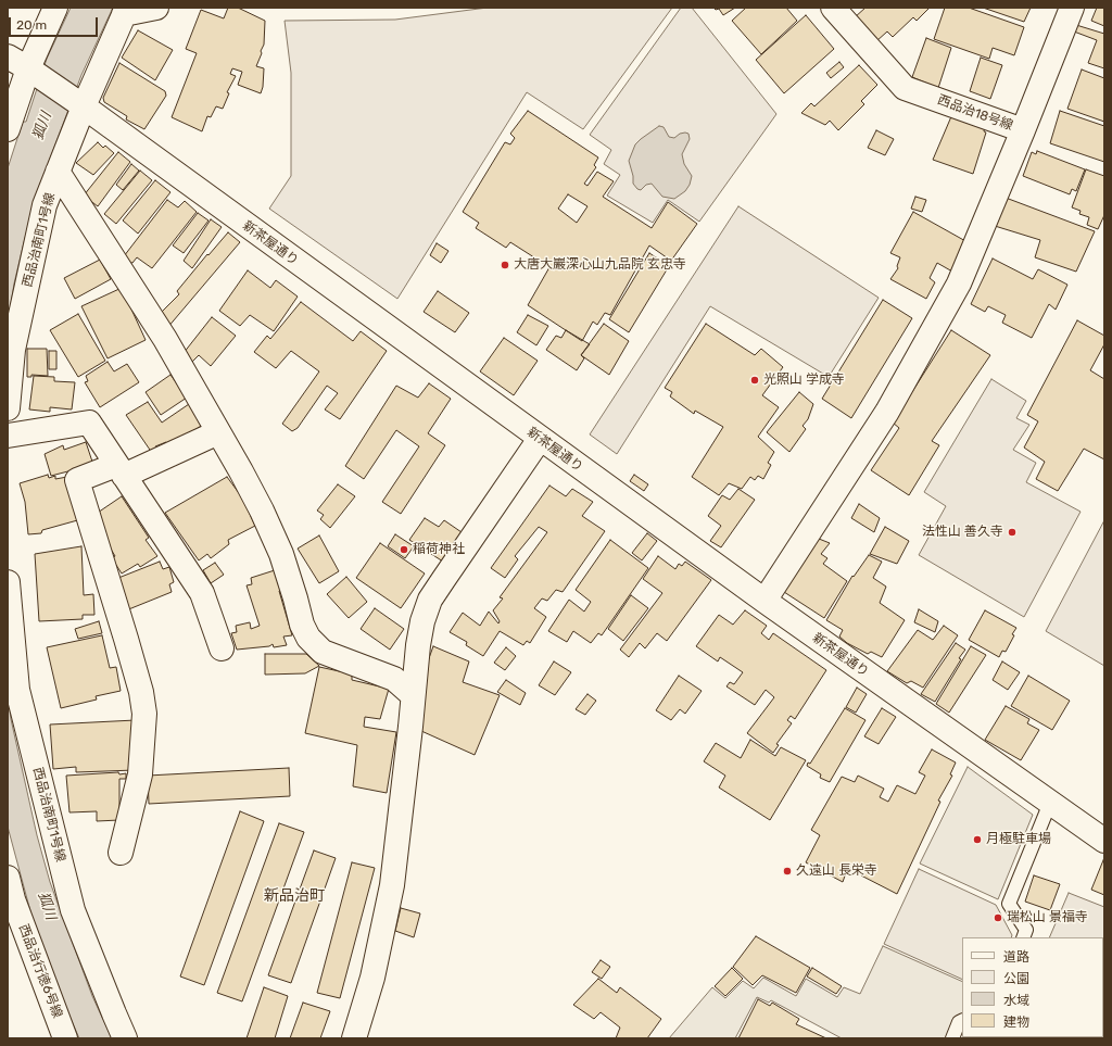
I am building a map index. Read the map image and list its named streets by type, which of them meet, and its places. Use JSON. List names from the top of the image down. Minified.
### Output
{"streets":{"street":["西品治18号線","西品治南町1号線","新茶屋通り","西品治行徳6号線"]},"crossings":[["西品治南町1号線","新茶屋通り"]],"districts":["新品治町"],"water":["狐川"],"places":["大唐大巖深心山九品院 玄忠寺","光照山 学成寺","法性山 善久寺","稲荷神社","月極駐車場","久遠山 長栄寺","瑞松山 景福寺"],"legend":["道路","公園","水域","建物"],"scale_bar":"20 m"}
